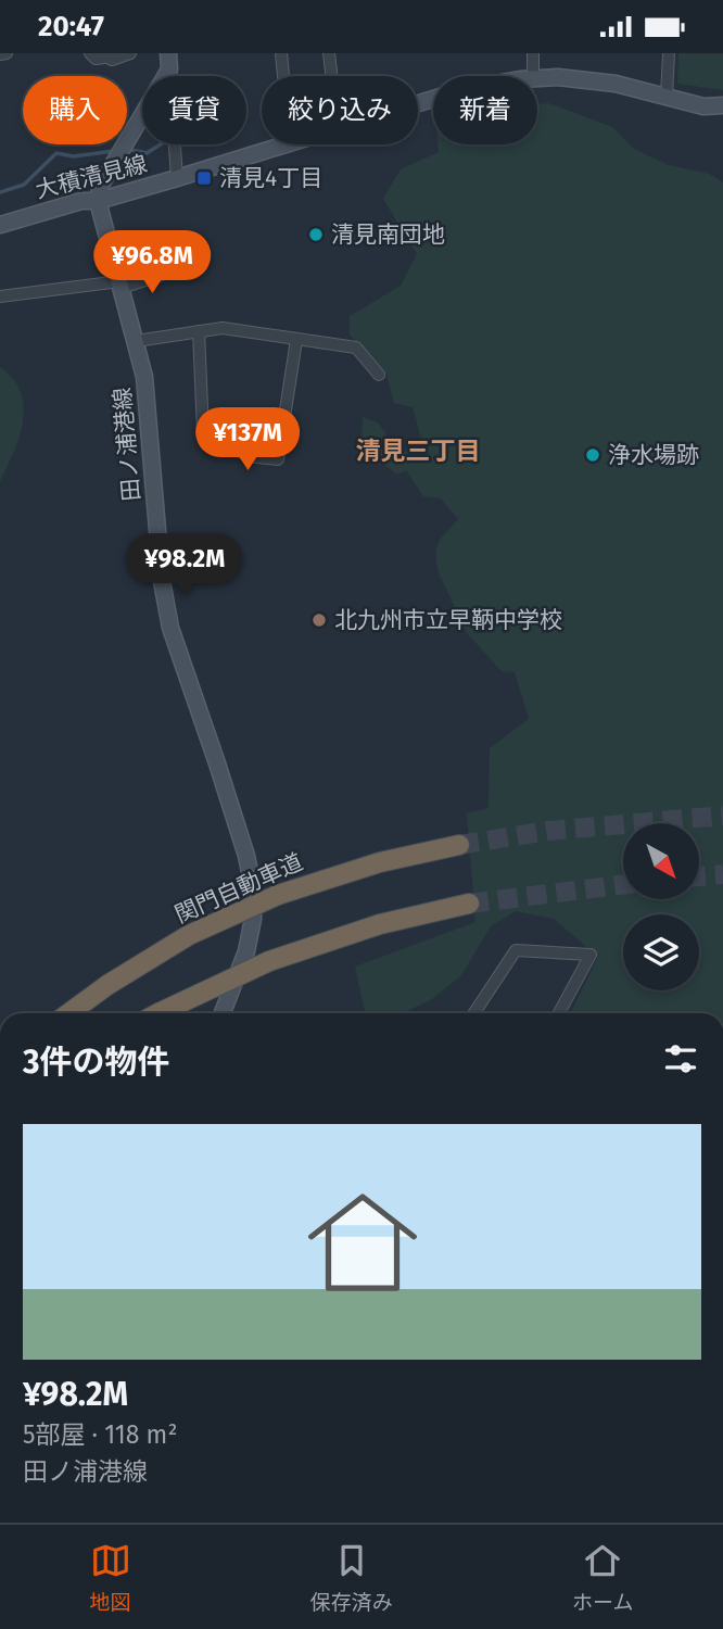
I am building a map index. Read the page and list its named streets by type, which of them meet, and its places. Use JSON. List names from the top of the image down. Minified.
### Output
{"streets":{"highway":["関門自動車道"],"main road":["大積清見線","田ノ浦港線"]},"crossings":[["大積清見線","田ノ浦港線"]],"districts":["清見三丁目"],"places":{"transit":["清見4丁目"],"other":["清見南団地","浄水場跡","北九州市立早鞆中学校"]},"north":"bottom right","page":{"status":"20:47","chip":["購入","賃貸","絞り込み","新着"],"price":["¥96.8M","¥137M","¥98.2M"],"heading":"3件の物件","list":[{"name":"¥98.2M","note":"5部屋 · 118 m² · 田ノ浦港線"}],"tabs":["地図","保存済み","ホーム"]}}
